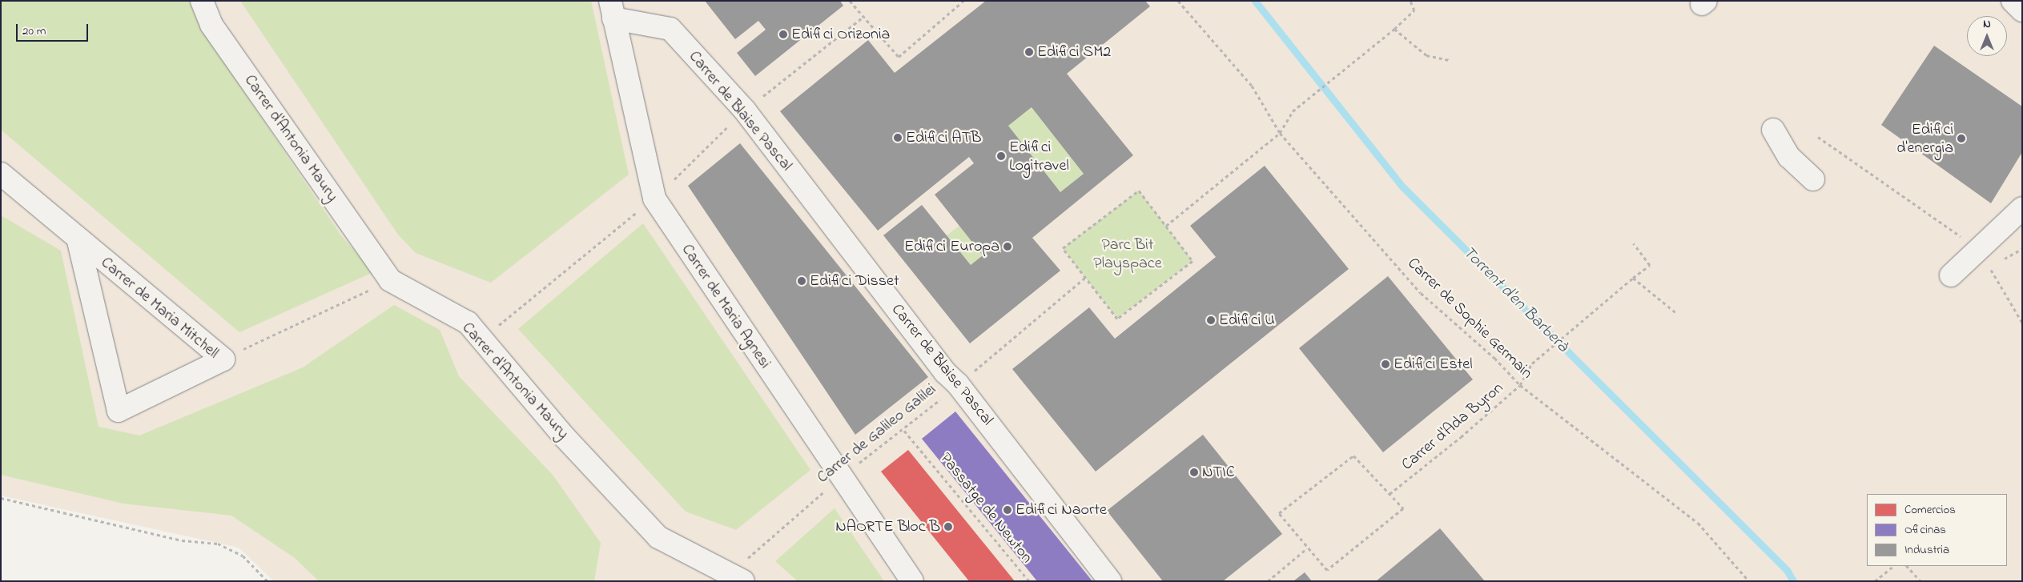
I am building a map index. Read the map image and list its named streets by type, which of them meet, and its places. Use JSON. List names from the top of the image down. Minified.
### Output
{"streets":{"street":["Carrer de Blaise Pascal","Carrer d'Antonia Maury","Carrer de Maria Agnesi","Carrer de Maria Mitchell"],"path":["Carrer de Sophie Germain","Carrer d'Ada Byron","Carrer de Galileo Galilei","Passatge de Newton"]},"crossings":[["Carrer de Blaise Pascal","Carrer de Maria Agnesi"],["Carrer de Blaise Pascal","Carrer de Galileo Galilei"],["Carrer d'Antonia Maury","Carrer de Galileo Galilei"],["Carrer de Maria Agnesi","Carrer de Galileo Galilei"],["Carrer de Sophie Germain","Carrer d'Ada Byron"],["Carrer de Galileo Galilei","Passatge de Newton"]],"water":["Torrent d'en Barberà"],"parks":["Parc Bit Playspace"],"places":["Edifici Orizonia","Edifici SM2","Edifici ATB","Edifici d'energia","Edifici Logitravel","Edifici Europa","Edifici Disset","Edifici U","Edifici Estel","NTIC","Edifici Naorte","NAORTE Bloc B"],"legend":["Comercios","Oficinas","Industria"],"scale_bar":"20 m","north":"top"}
